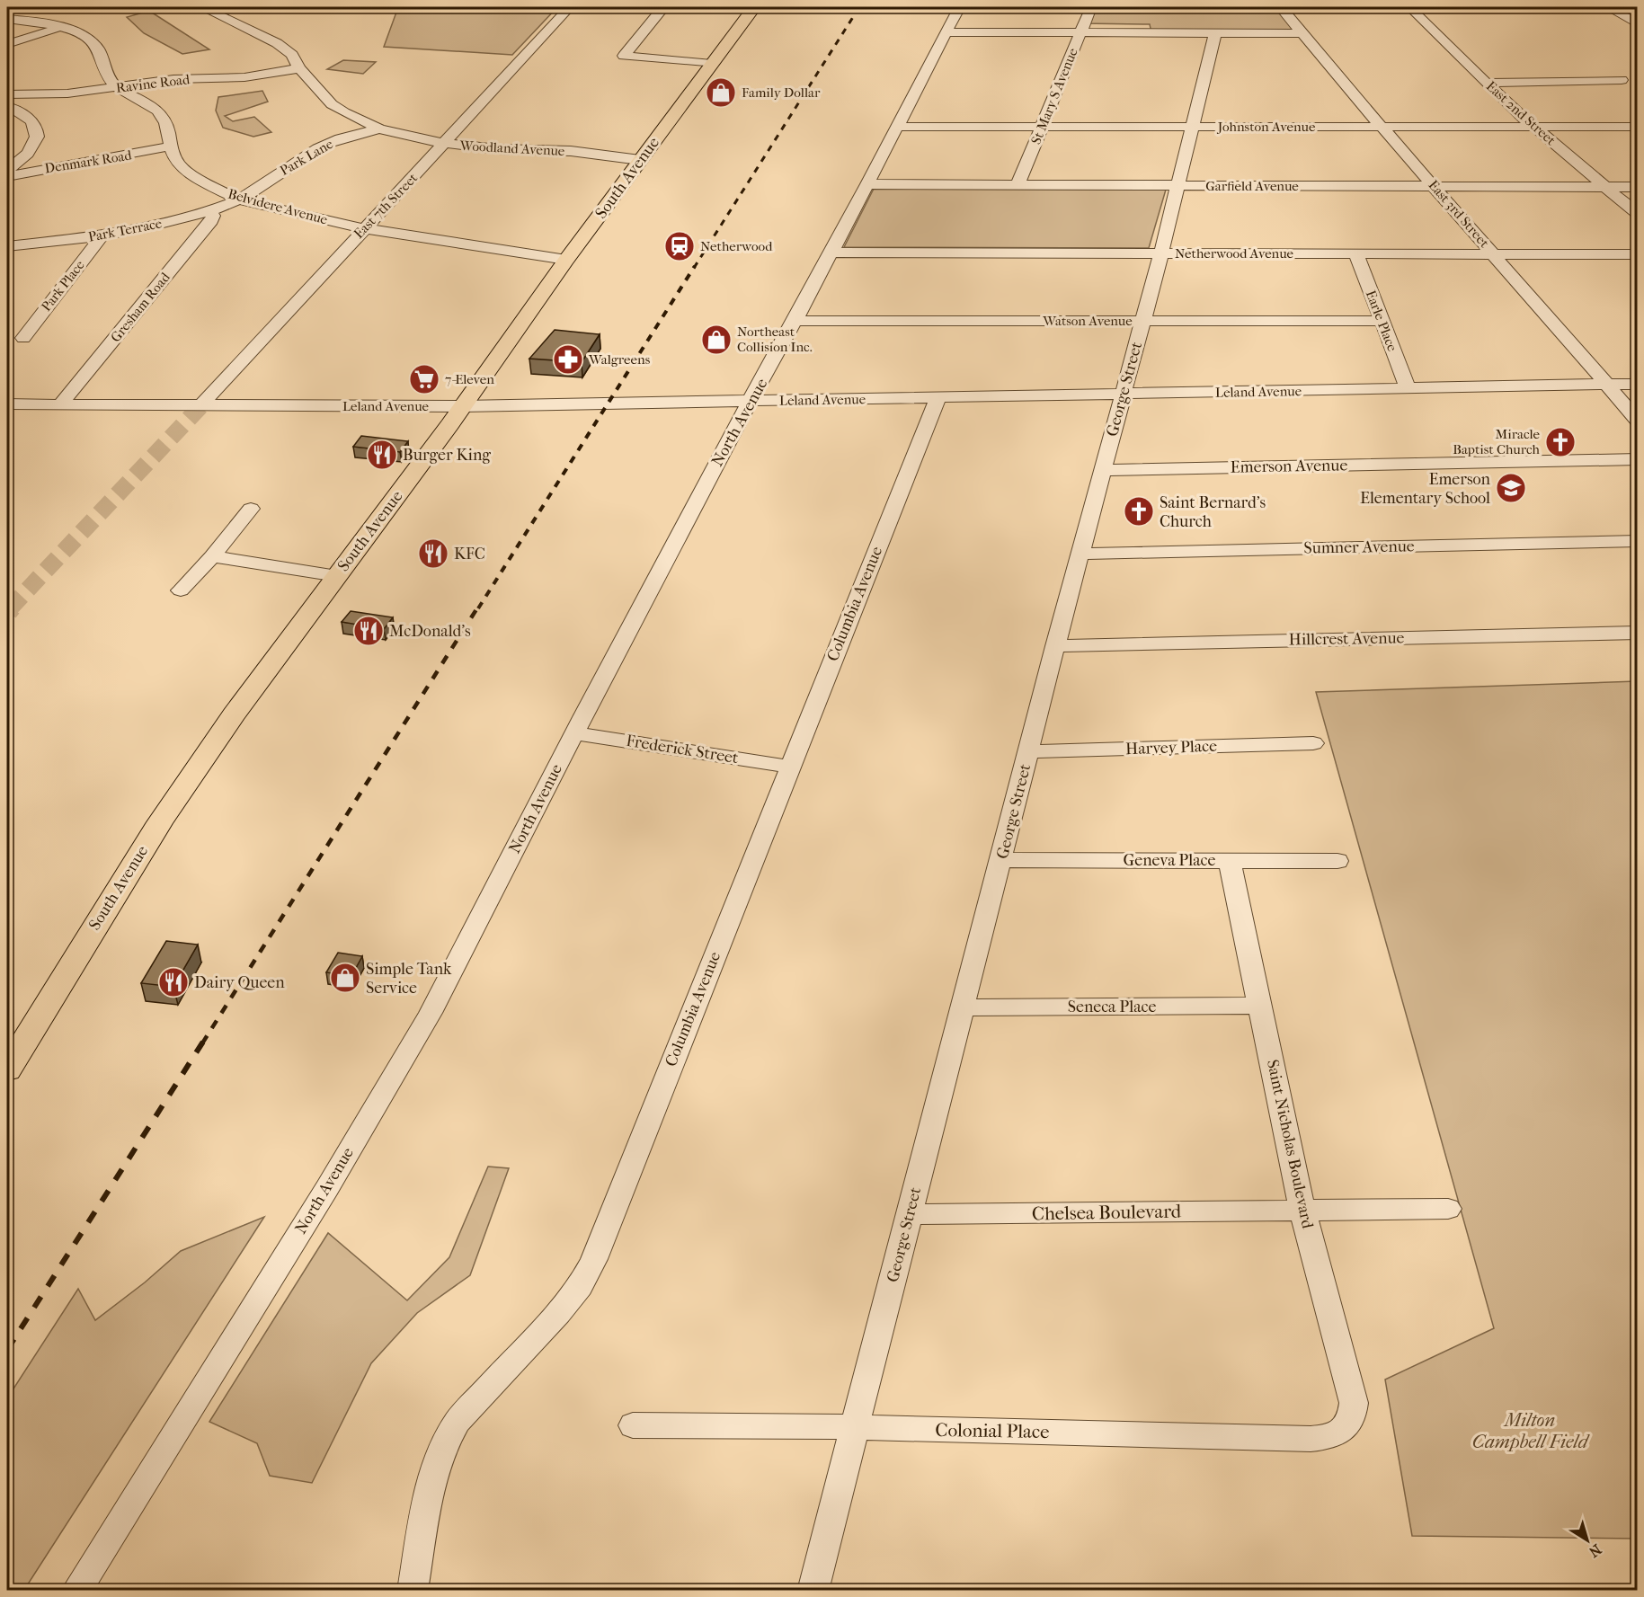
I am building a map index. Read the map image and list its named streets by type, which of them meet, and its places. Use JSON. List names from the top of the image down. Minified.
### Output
{"streets":{"main road":["South Avenue"],"street":["Ravine Road","St Mary S Avenue","East 2nd Street","Johnston Avenue","Woodland Avenue","Park Lane","Denmark Road","Garfield Avenue","East 7th Street","Belvidere Avenue","East 3rd Street","Park Terrace","Netherwood Avenue","Park Place","Gresham Road","Watson Avenue","Earle Place","George Street","Leland Avenue","North Avenue","Emerson Avenue","Sumner Avenue","Columbia Avenue","Hillcrest Avenue","Harvey Place","Frederick Street","Geneva Place","Seneca Place","Saint Nicholas Boulevard","Chelsea Boulevard","Colonial Place"]},"crossings":[["Ravine Road","Woodland Avenue"],["Ravine Road","Belvidere Avenue"],["St Mary S Avenue","Johnston Avenue"],["St Mary S Avenue","Garfield Avenue"],["East 2nd Street","Johnston Avenue"],["East 2nd Street","Garfield Avenue"],["Johnston Avenue","East 3rd Street"],["Johnston Avenue","George Street"],["Johnston Avenue","North Avenue"],["Woodland Avenue","Park Lane"],["Woodland Avenue","South Avenue"],["Woodland Avenue","East 7th Street"],["Park Lane","Belvidere Avenue"],["Park Lane","Park Terrace"],["Denmark Road","Belvidere Avenue"],["South Avenue","Belvidere Avenue"],["South Avenue","Leland Avenue"],["Garfield Avenue","East 3rd Street"],["Garfield Avenue","George Street"],["Garfield Avenue","North Avenue"],["East 7th Street","Belvidere Avenue"],["East 7th Street","Leland Avenue"],["Belvidere Avenue","Park Terrace"],["East 3rd Street","Netherwood Avenue"],["East 3rd Street","Leland Avenue"],["Park Terrace","Park Place"],["Park Terrace","Gresham Road"],["Netherwood Avenue","Earle Place"],["Netherwood Avenue","George Street"],["Netherwood Avenue","North Avenue"],["Gresham Road","Leland Avenue"],["Watson Avenue","Earle Place"],["Watson Avenue","George Street"],["Watson Avenue","North Avenue"],["Earle Place","Leland Avenue"],["George Street","Leland Avenue"],["George Street","Emerson Avenue"],["George Street","Sumner Avenue"],["George Street","Hillcrest Avenue"],["George Street","Harvey Place"],["George Street","Geneva Place"],["George Street","Seneca Place"],["George Street","Chelsea Boulevard"],["George Street","Colonial Place"],["Leland Avenue","North Avenue"],["Leland Avenue","Columbia Avenue"],["North Avenue","Frederick Street"],["Columbia Avenue","Frederick Street"],["Geneva Place","Saint Nicholas Boulevard"],["Seneca Place","Saint Nicholas Boulevard"],["Saint Nicholas Boulevard","Chelsea Boulevard"],["Saint Nicholas Boulevard","Colonial Place"]],"parks":["Milton Campbell Field"],"places":{"shop":["Family Dollar","Northeast Collision Inc.","Simple Tank Service"],"station":["Netherwood"],"pharmacy":["Walgreens"],"supermarket":["7-Eleven"],"church":["Miracle Baptist Church","Saint Bernard's Church"],"restaurant":["Burger King","KFC","McDonald's","Dairy Queen"],"school or university":["Emerson Elementary School"]},"north":"bottom right"}
